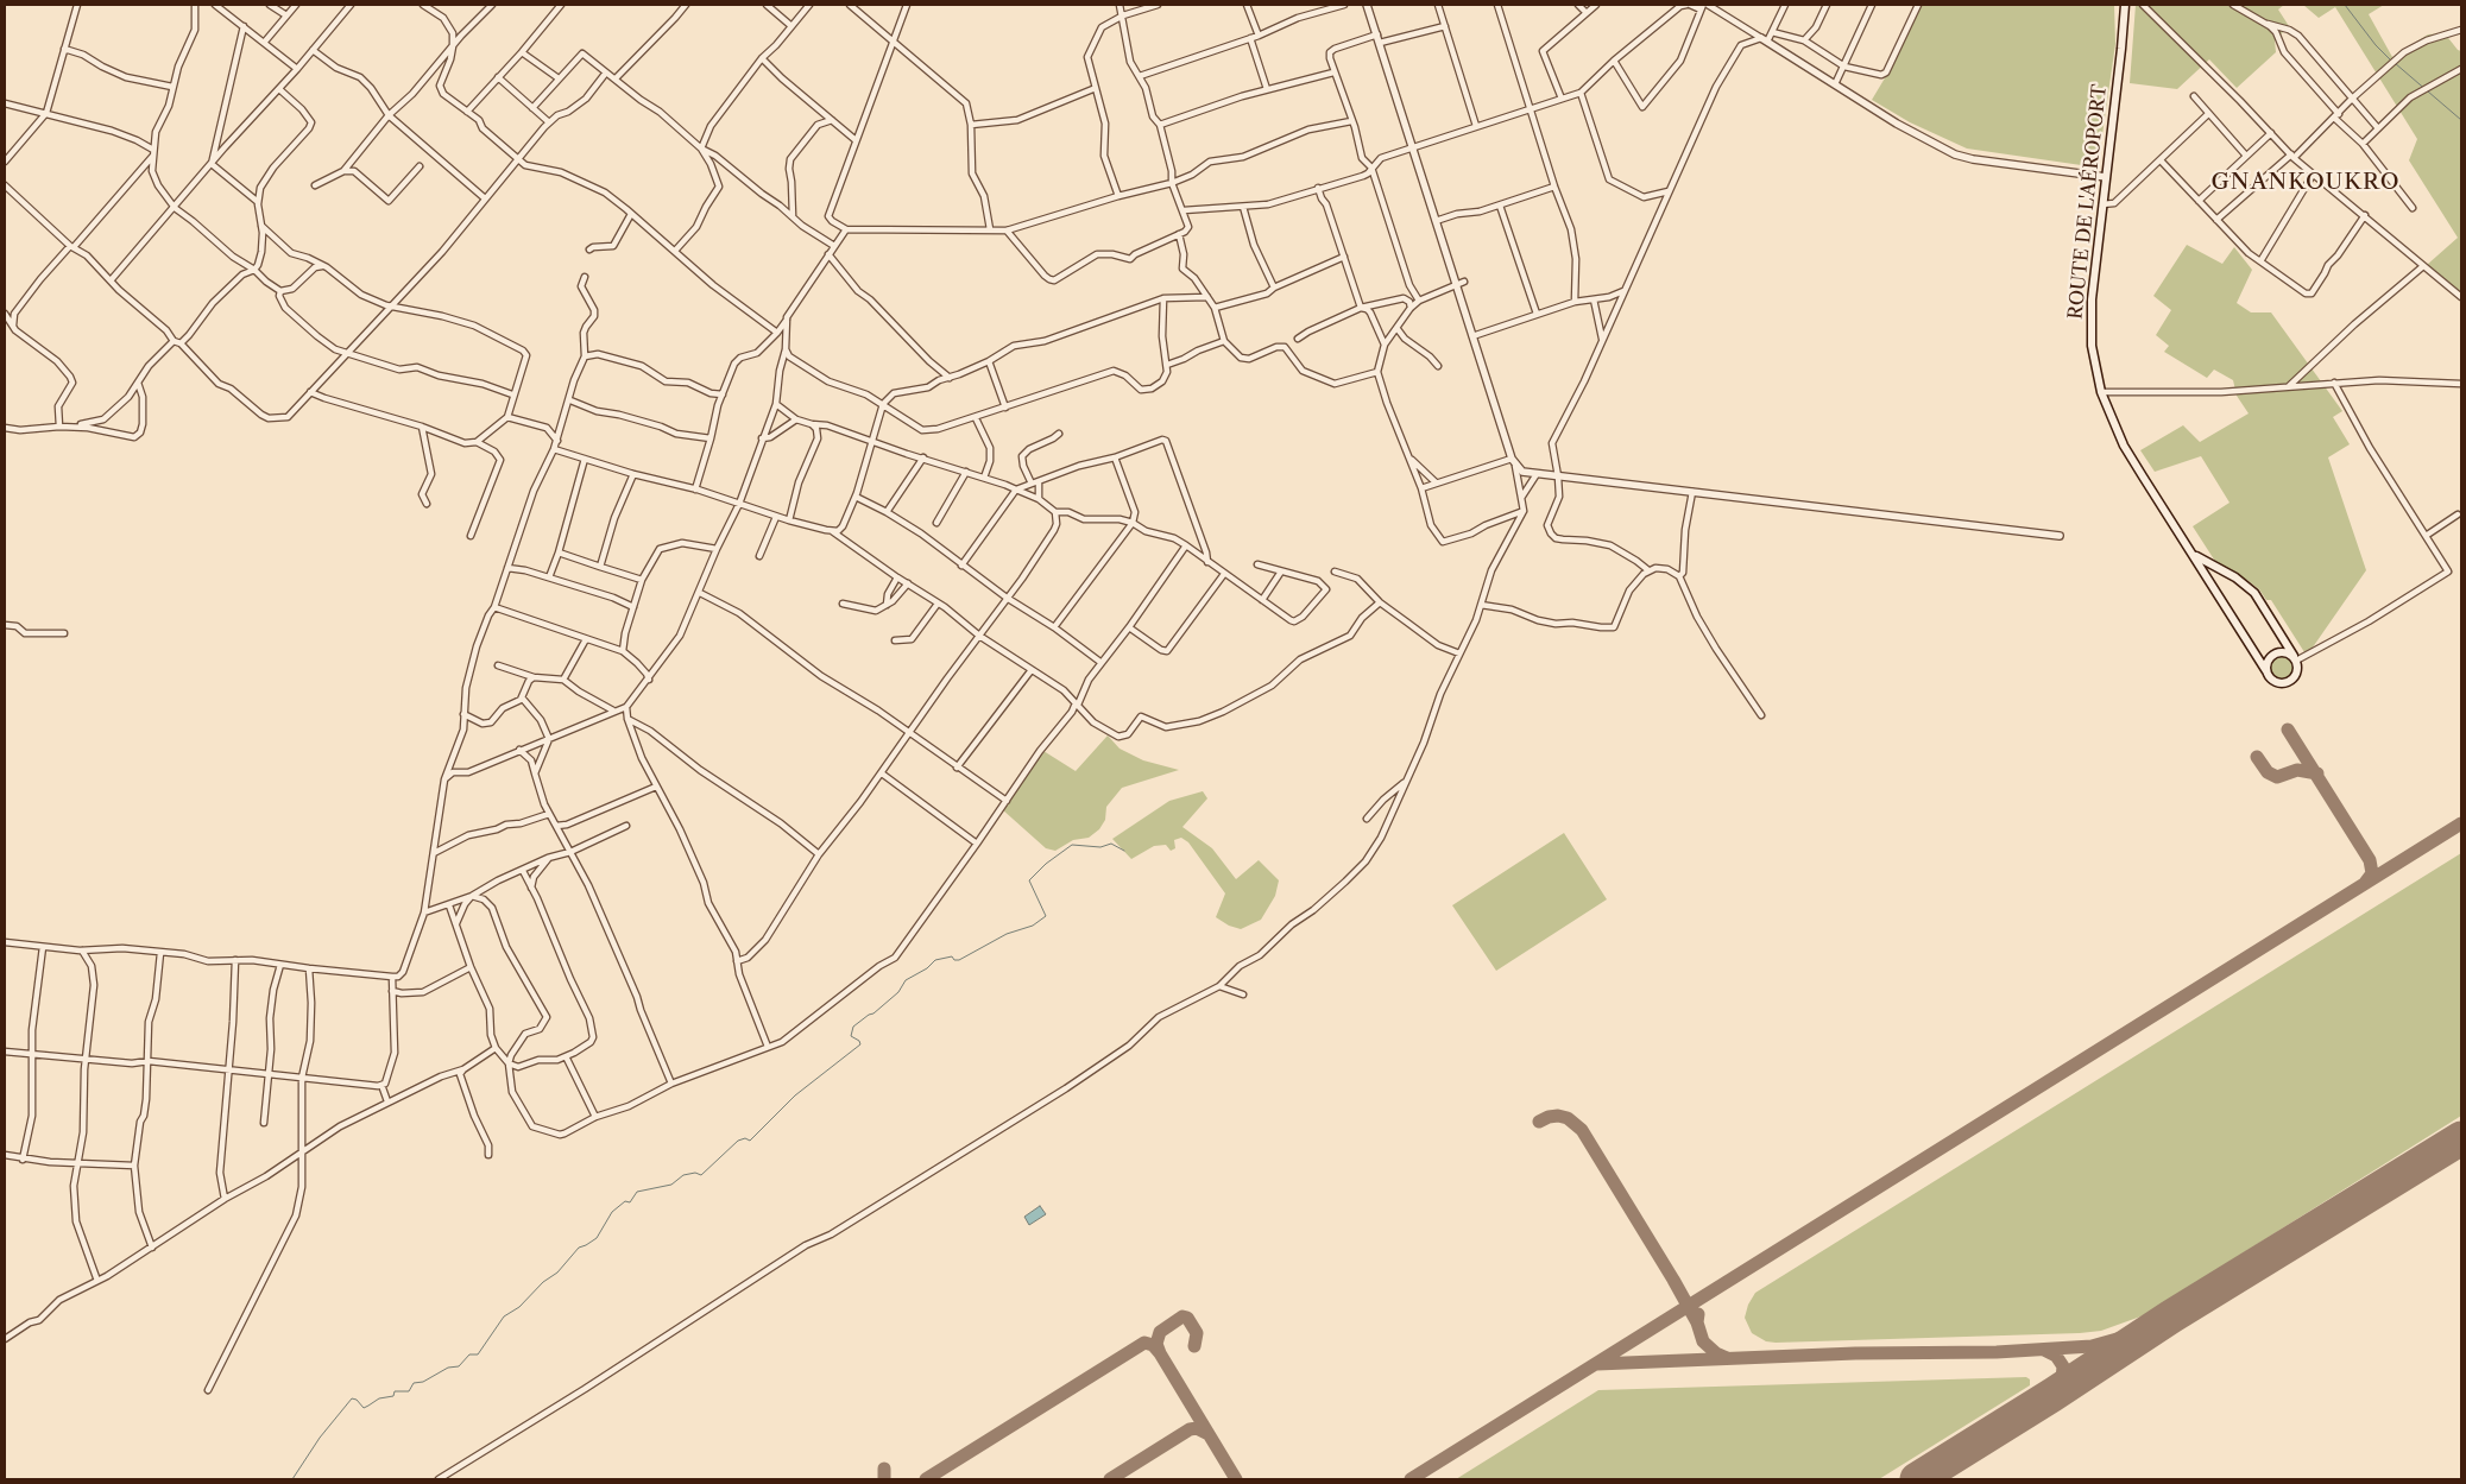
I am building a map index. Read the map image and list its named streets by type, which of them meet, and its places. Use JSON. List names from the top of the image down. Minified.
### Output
{"streets":{"main road":["ROUTE DE L'AÉROPORT"]},"districts":["GNANKOUKRO"]}
